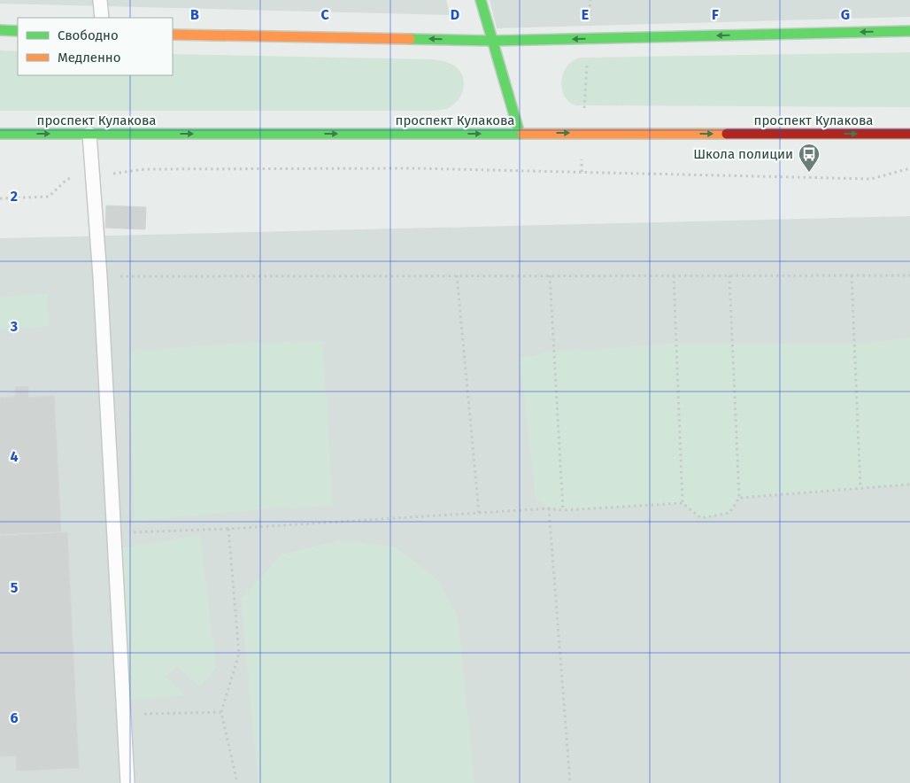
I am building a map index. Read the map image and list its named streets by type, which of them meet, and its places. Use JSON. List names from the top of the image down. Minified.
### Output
{"streets":{"main road":["проспект Кулакова"]},"one_way":["проспект Кулакова"],"places":{"bus stop":["Школа полиции"]},"legend":["Свободно","Медленно"],"grid":{"columns":["B","C","D","E","F","G"],"rows":["2","3","4","5","6"]}}
